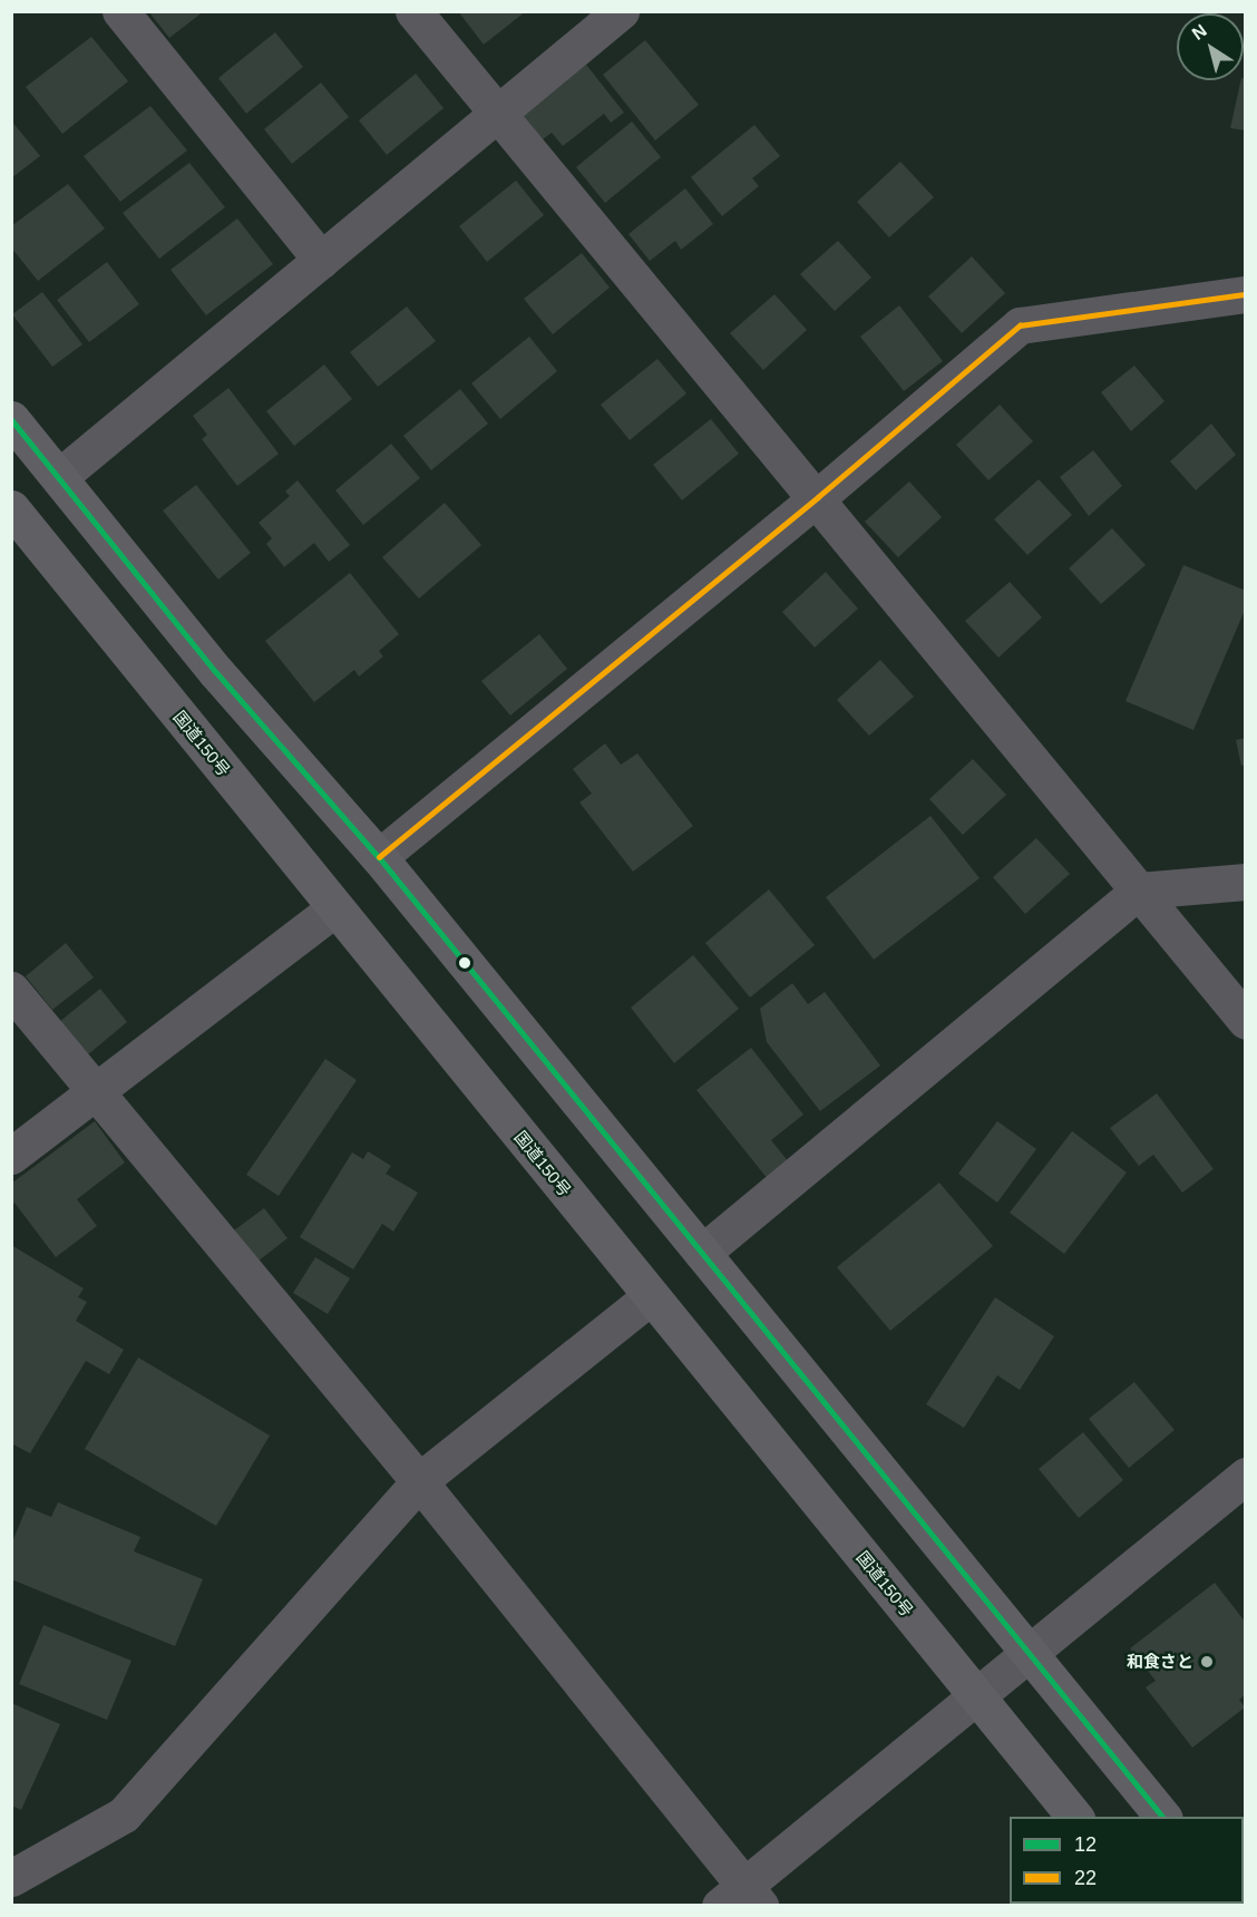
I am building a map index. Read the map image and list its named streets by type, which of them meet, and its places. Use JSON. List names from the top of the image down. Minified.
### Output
{"streets":{"highway":["国道150号"]},"places":["和食さと"],"lines":["transit line 22","transit line 12"],"legend":["12","22"],"north":"top left"}
